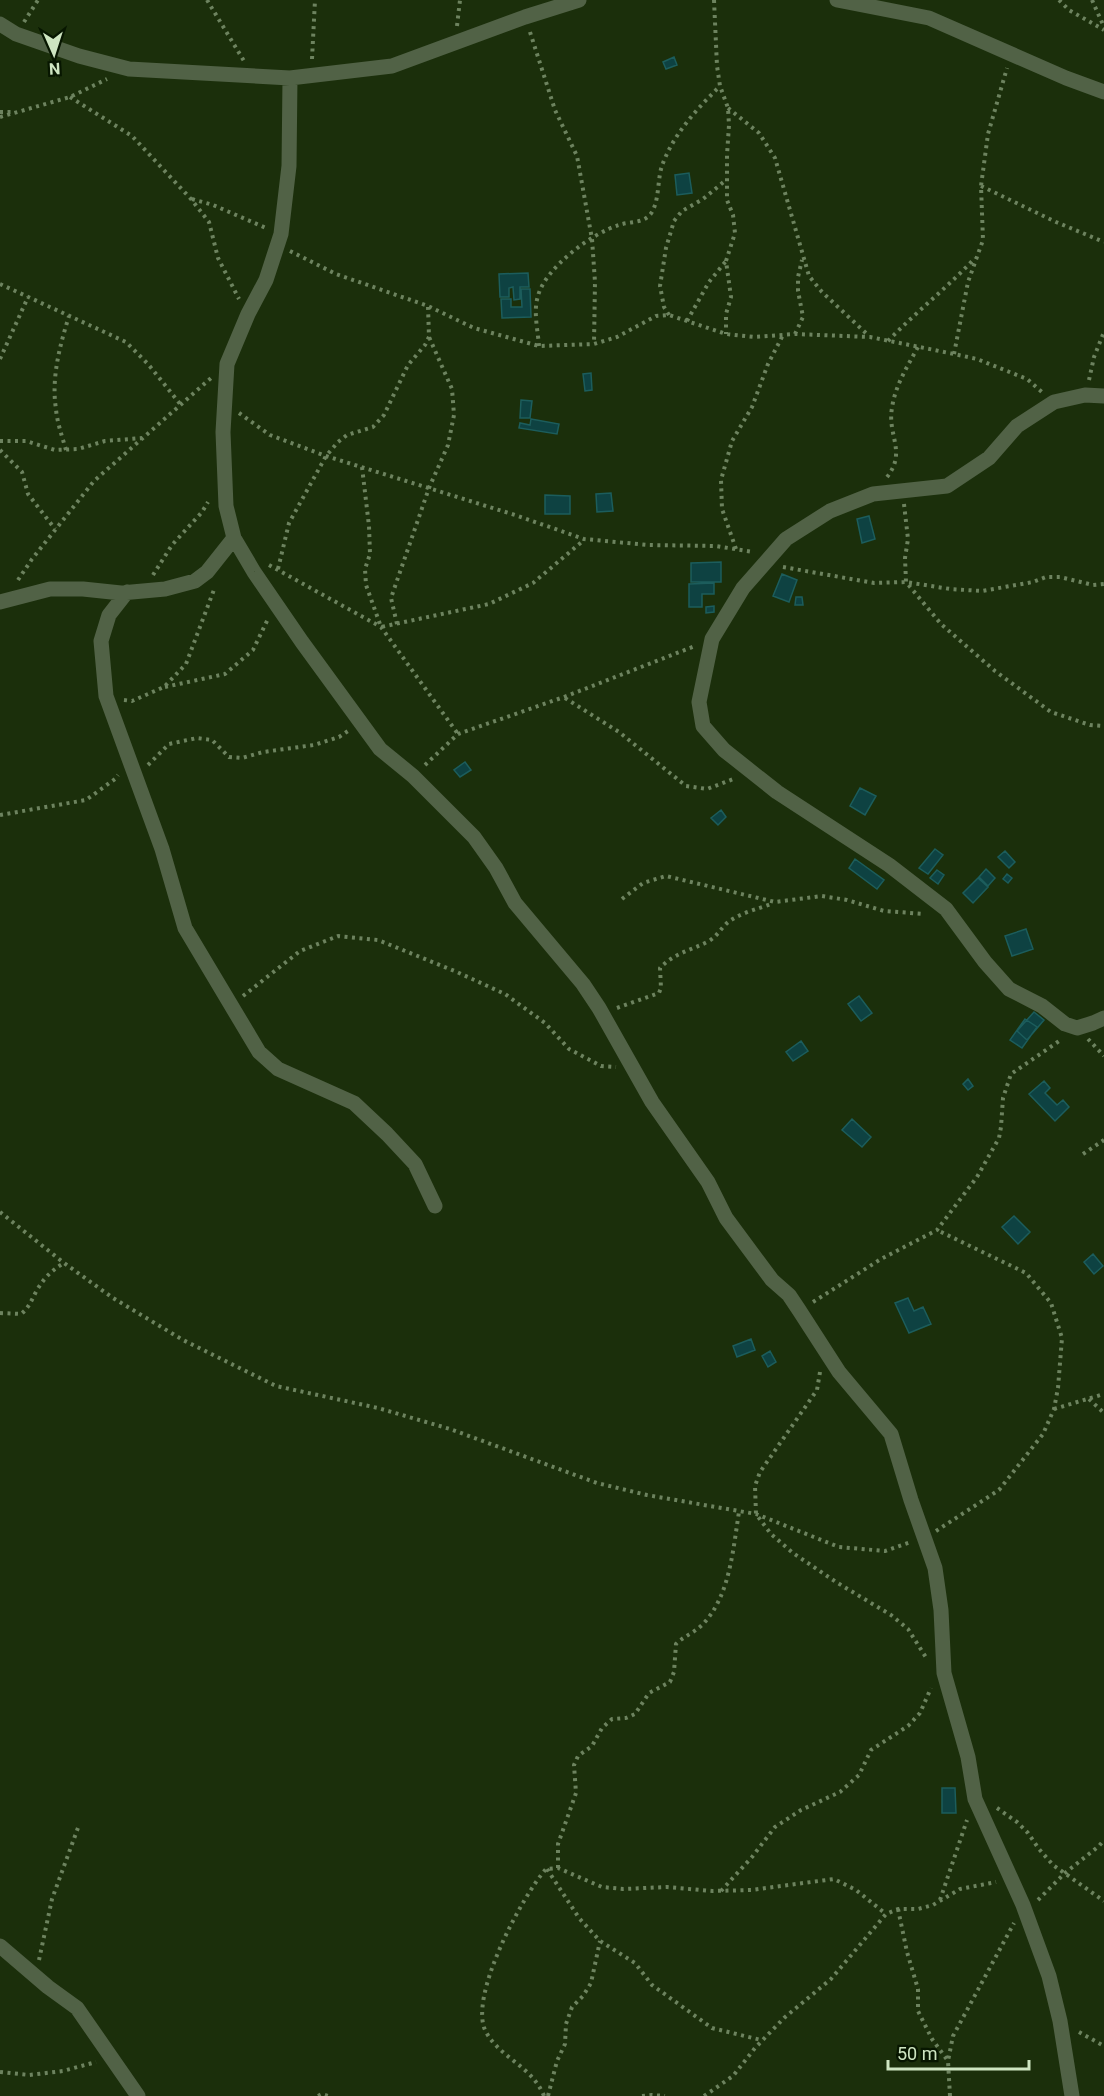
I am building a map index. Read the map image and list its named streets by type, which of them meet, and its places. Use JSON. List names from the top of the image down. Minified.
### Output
{"scale_bar":"50 m","north":"bottom"}
